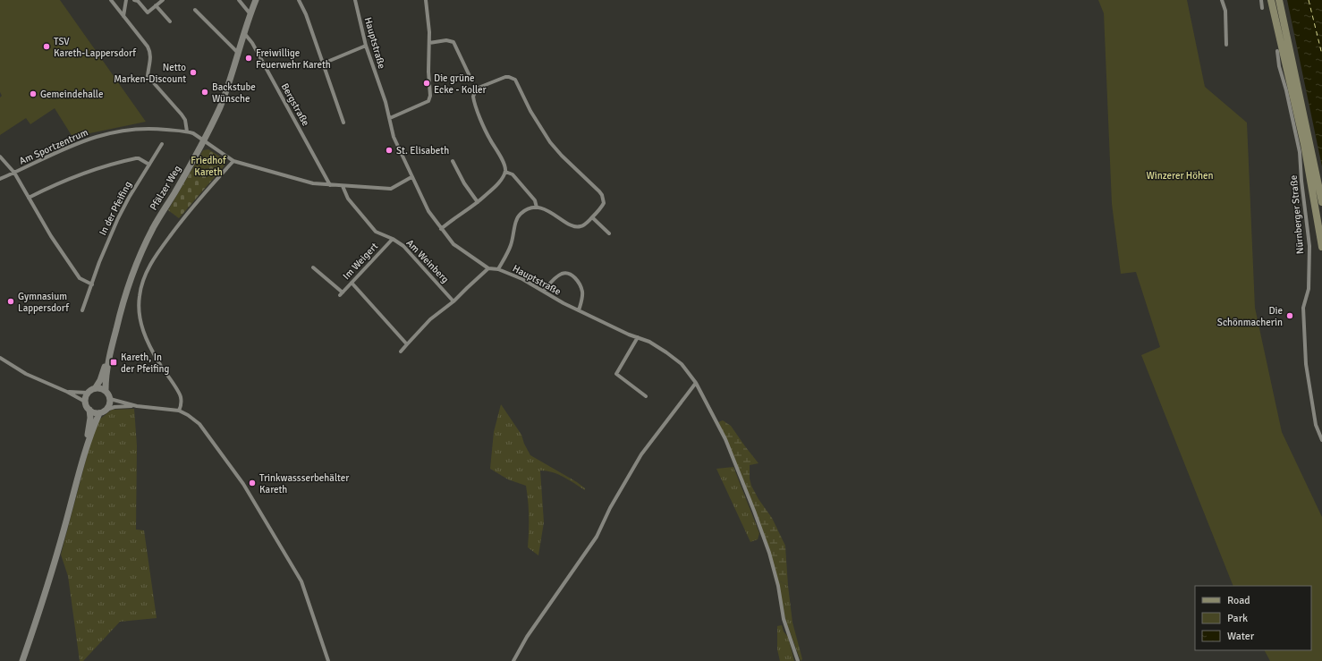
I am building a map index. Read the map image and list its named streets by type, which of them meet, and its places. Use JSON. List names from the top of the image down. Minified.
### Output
{"streets":{"street":["Hauptstraße","Bergstraße","Am Sportzentrum","Pfälzer Weg","In der Pfeifing","Nürnberger Straße","Im Weigert","Am Weinberg"]},"crossings":[["Hauptstraße","Am Sportzentrum"],["Bergstraße","Am Sportzentrum"],["Bergstraße","Pfälzer Weg"],["Am Sportzentrum","Pfälzer Weg"],["Am Sportzentrum","Am Weinberg"],["Im Weigert","Am Weinberg"]],"parks":["Friedhof Kareth","Winzerer Höhen"],"places":{"other":["TSV Kareth-Lappersdorf","Freiwillige Feuerwehr Kareth","Netto Marken-Discount","Die grüne Ecke - Koller","Backstube Wünsche","Gemeindehalle","St. Elisabeth","Gymnasium Lappersdorf","Die Schönmacherin","Trinkwassserbehälter Kareth"],"transit":["Kareth, In der Pfeifing"]},"legend":["Road","Park","Water"]}
